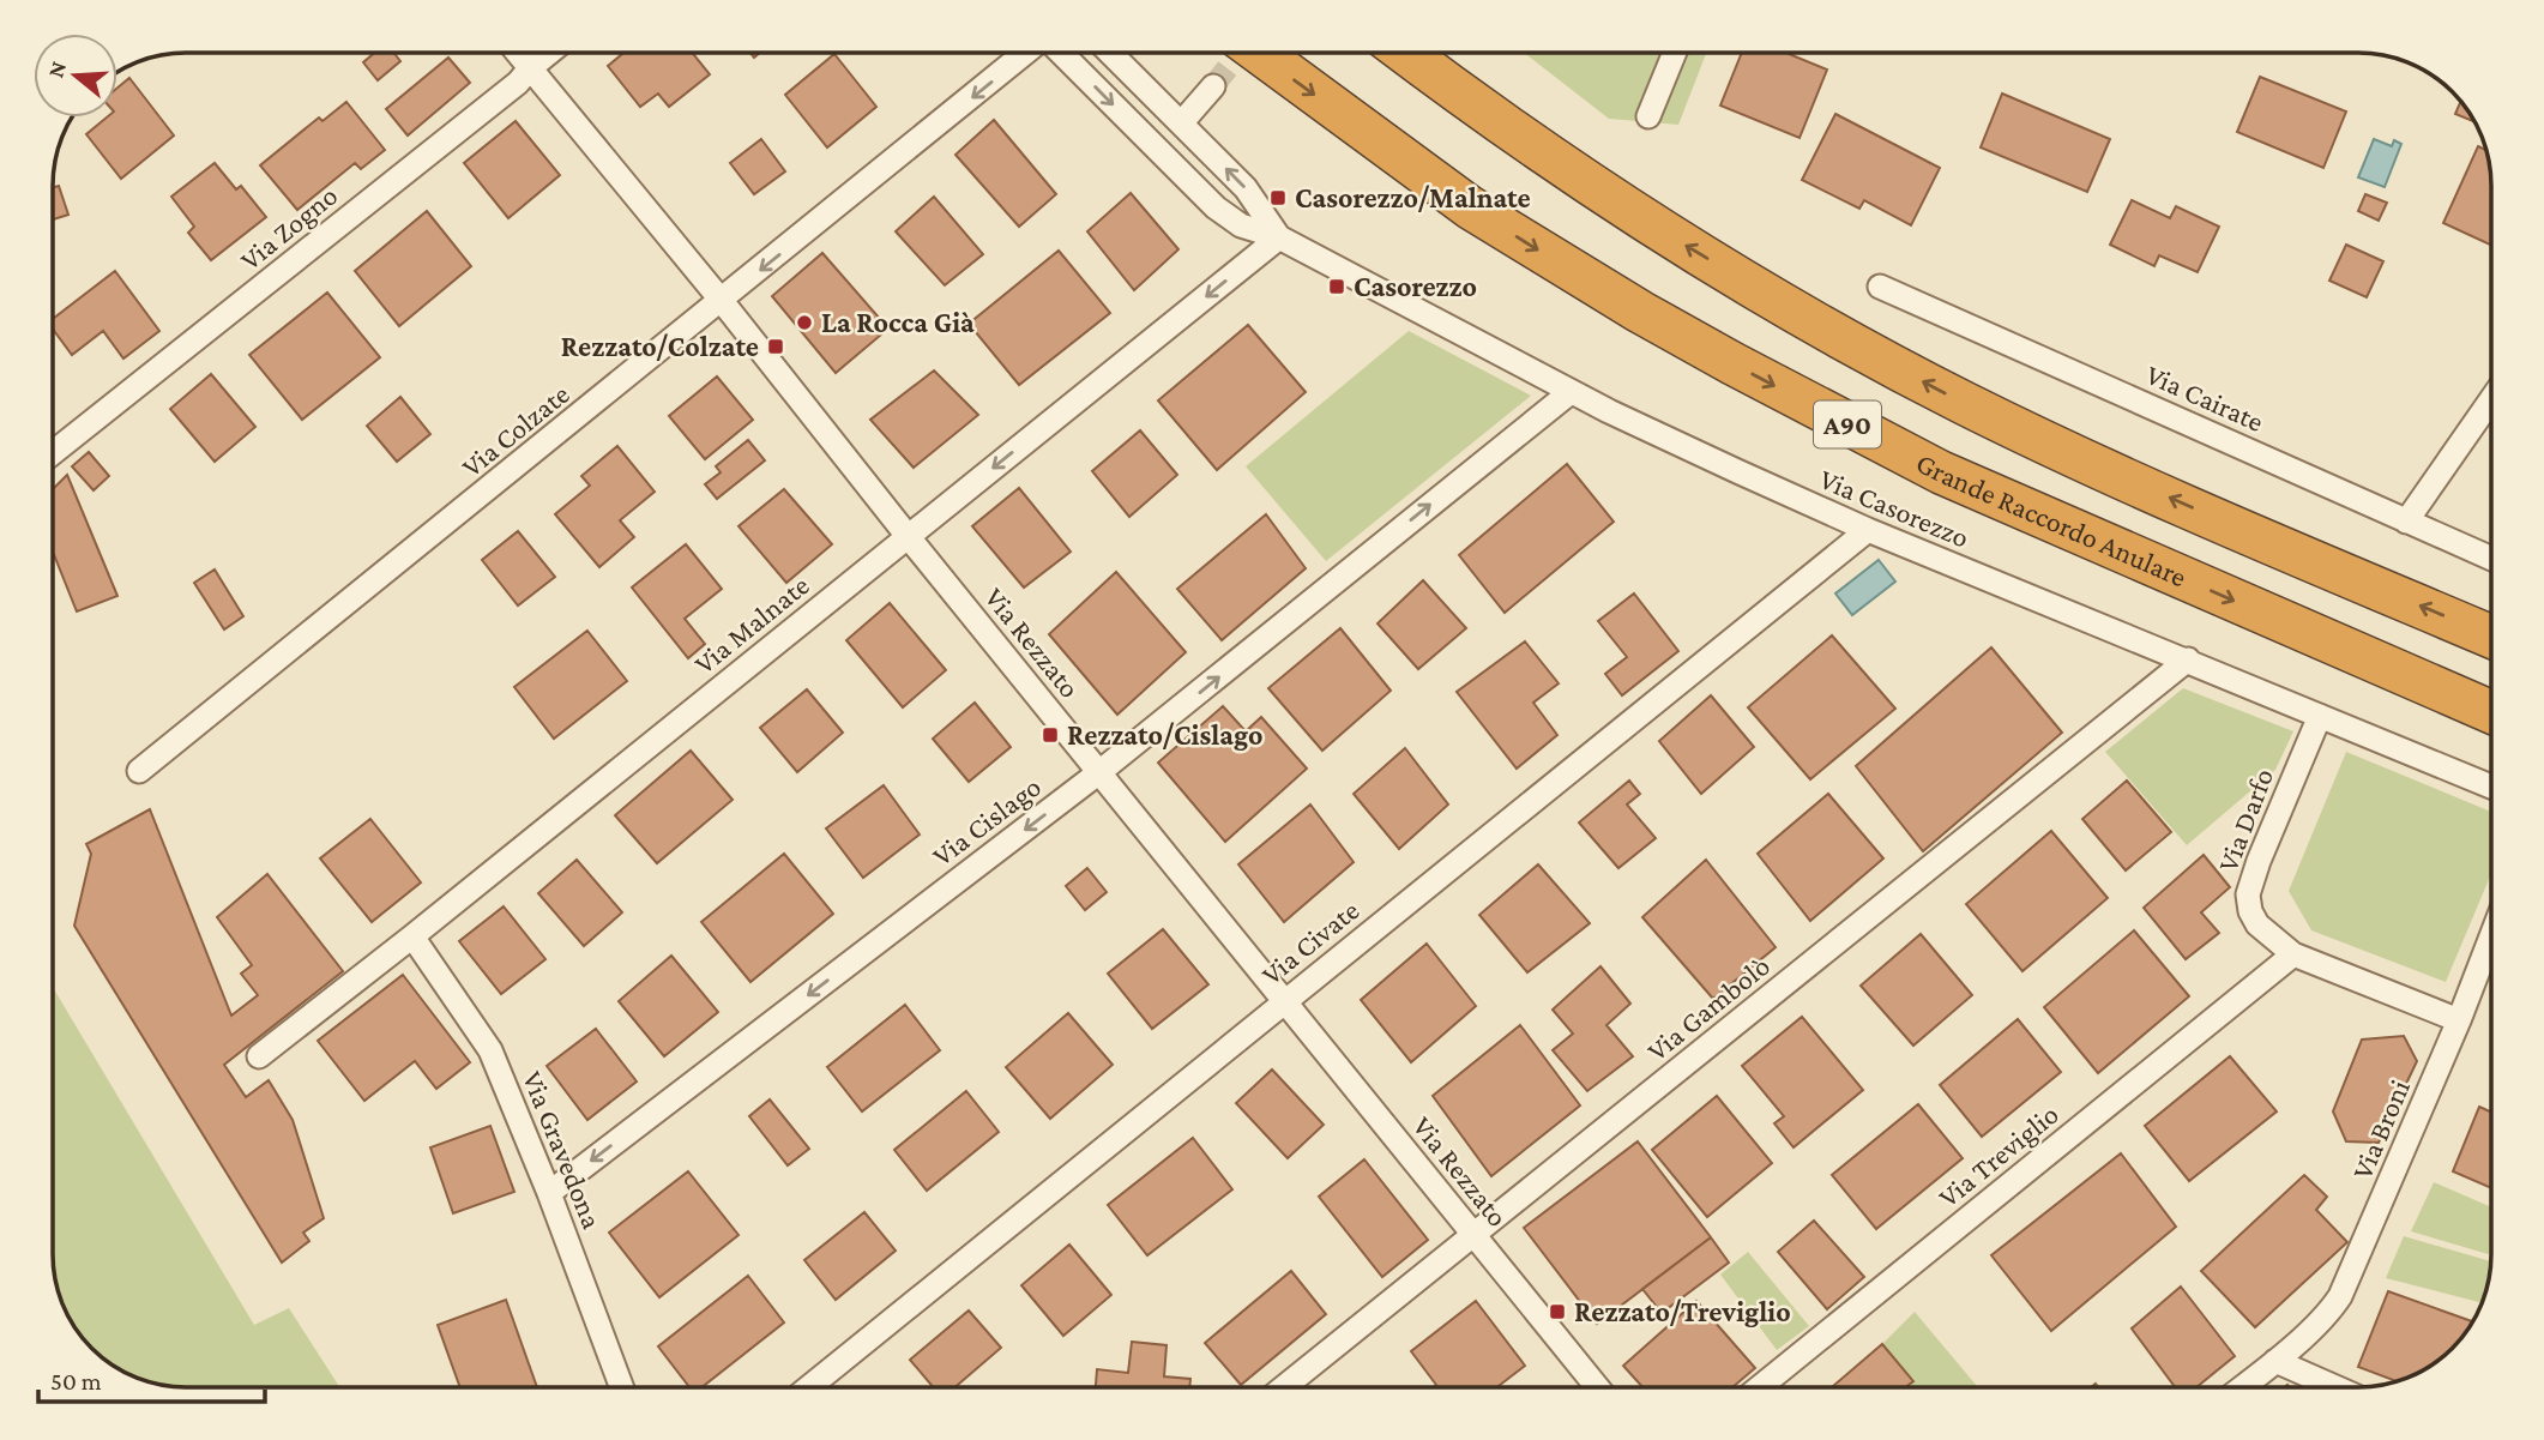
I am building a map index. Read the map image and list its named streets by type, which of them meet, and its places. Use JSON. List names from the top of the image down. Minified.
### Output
{"streets":{"highway":["A90","Grande Raccordo Anulare"],"street":["Via Zogno","Via Cairate","Via Colzate","Via Casorezzo","Via Malnate","Via Rezzato","Via Darfo","Via Cislago","Via Civate","Via Gambolò","Via Broni","Via Gravedona","Via Treviglio"]},"crossings":[["Via Zogno","Via Rezzato"],["Via Colzate","Via Rezzato"],["Via Casorezzo","Via Malnate"],["Via Casorezzo","Via Darfo"],["Via Casorezzo","Via Cislago"],["Via Casorezzo","Via Civate"],["Via Casorezzo","Via Gambolò"],["Via Malnate","Via Rezzato"],["Via Malnate","Via Gravedona"],["Via Rezzato","Via Cislago"],["Via Rezzato","Via Civate"],["Via Rezzato","Via Gambolò"],["Via Darfo","Via Broni"],["Via Darfo","Via Treviglio"],["Via Cislago","Via Gravedona"]],"one_way":["Via Malnate"],"places":{"transit":["Casorezzo/Malnate","Casorezzo","Rezzato/Colzate","Rezzato/Cislago","Rezzato/Treviglio"],"other":["La Rocca Già"]},"scale_bar":"50 m","north":"left"}
